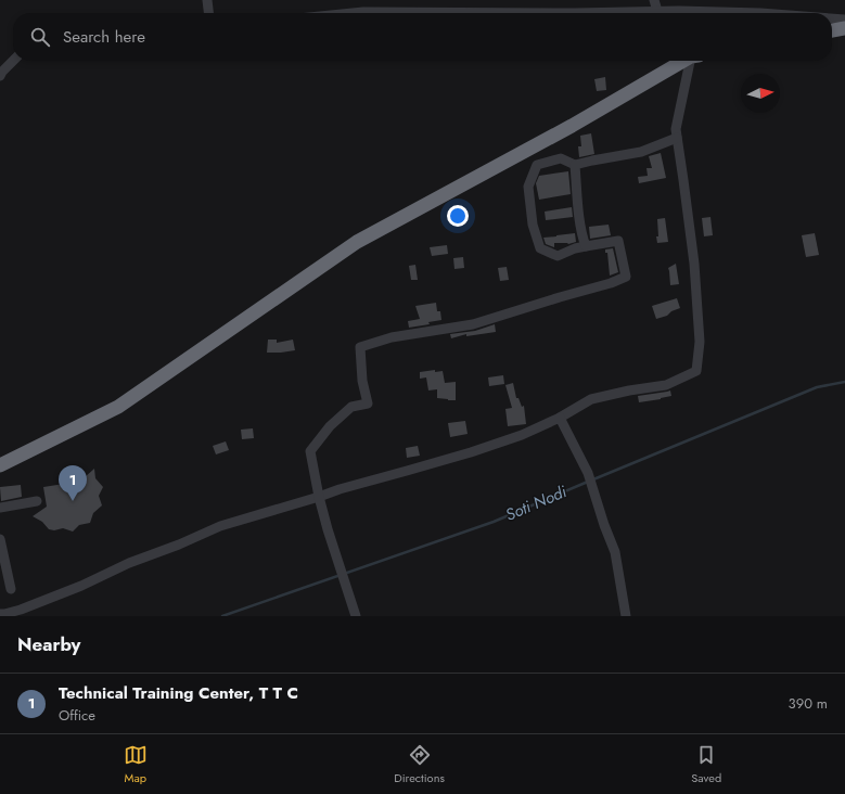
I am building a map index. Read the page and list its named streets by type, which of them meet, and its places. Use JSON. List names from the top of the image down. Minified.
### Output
{"water":["Soti Nodi"],"north":"right","page":{"search":"Search here","pins":"1","heading":"Nearby","list":[{"mark":"1","name":"Technical Training Center, T T C","note":"Office","value":"390 m"}],"nav":["Map","Directions","Saved"]}}
